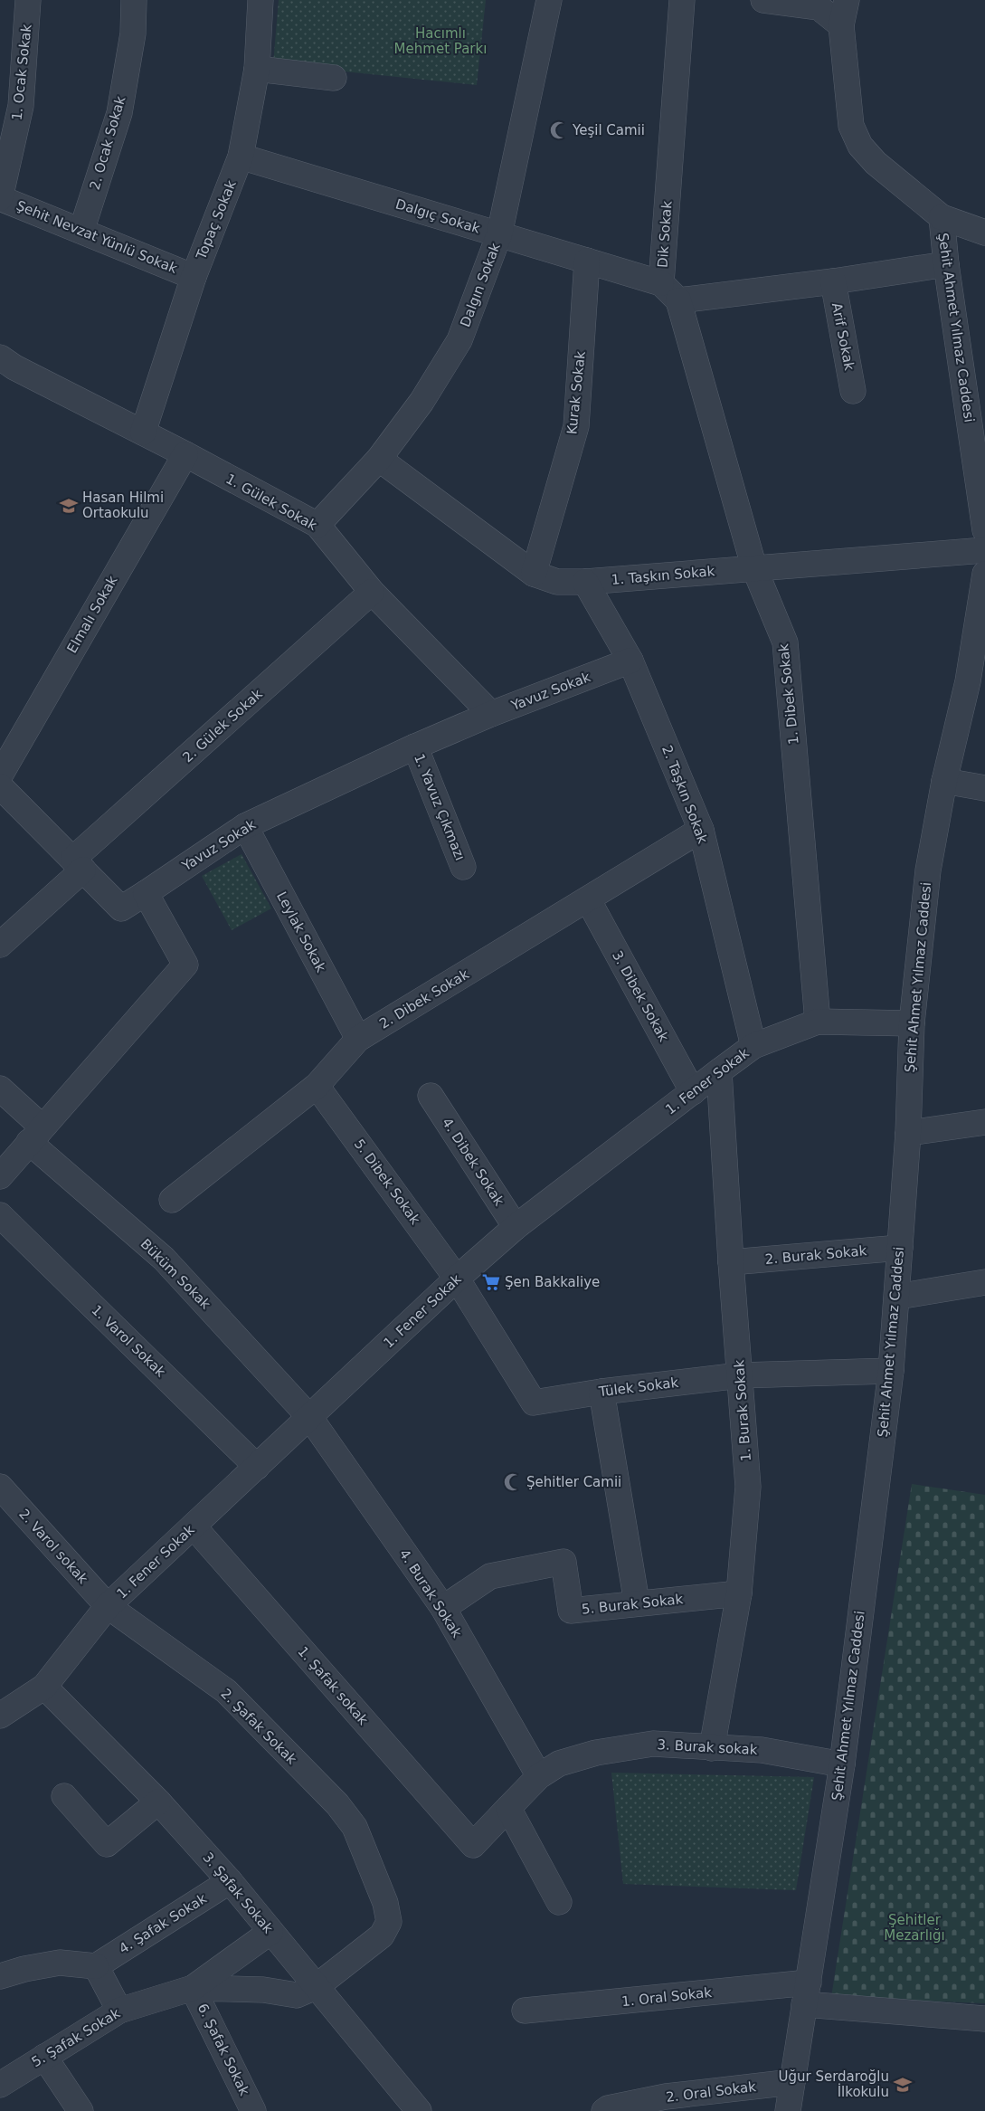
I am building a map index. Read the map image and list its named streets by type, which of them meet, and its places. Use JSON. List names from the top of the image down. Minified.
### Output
{"streets":{"street":["1. Ocak Sokak","2. Ocak Sokak","Dalgıç Sokak","Topaç Sokak","Dik Sokak","Şehit Nevzat Yünlü Sokak","Dalgın Sokak","Şehit Ahmet Yılmaz Caddesi","Arif Sokak","Kurak Sokak","1. Gülek Sokak","1. Taşkın Sokak","Elmalı Sokak","Yavuz Sokak","1. Dibek Sokak","2. Gülek Sokak","2. Taşkın Sokak","1. Yavuz Çıkmazı","Leylak Sokak","3. Dibek Sokak","2. Dibek Sokak","1. Fener Sokak","4. Dibek Sokak","5. Dibek Sokak","2. Burak Sokak","Büküm Sokak","1. Varol Sokak","Tülek Sokak","1. Burak Sokak","2. Varol sokak","4. Burak Sokak","5. Burak Sokak","1. Şafak sokak","2. Şafak Sokak","3. Burak sokak","3. Şafak Sokak","4. Şafak Sokak","1. Oral Sokak","5. Şafak Sokak","6. Şafak Sokak","2. Oral Sokak"]},"crossings":[["1. Ocak Sokak","Şehit Nevzat Yünlü Sokak"],["2. Ocak Sokak","Şehit Nevzat Yünlü Sokak"],["Dalgıç Sokak","Topaç Sokak"],["Dalgıç Sokak","Dik Sokak"],["Dalgıç Sokak","Dalgın Sokak"],["Dalgıç Sokak","Kurak Sokak"],["Topaç Sokak","Şehit Nevzat Yünlü Sokak"],["Topaç Sokak","1. Gülek Sokak"],["Dik Sokak","1. Dibek Sokak"],["Dalgın Sokak","1. Gülek Sokak"],["Dalgın Sokak","1. Taşkın Sokak"],["Şehit Ahmet Yılmaz Caddesi","1. Fener Sokak"],["Şehit Ahmet Yılmaz Caddesi","2. Burak Sokak"],["Şehit Ahmet Yılmaz Caddesi","Tülek Sokak"],["Şehit Ahmet Yılmaz Caddesi","3. Burak sokak"],["Şehit Ahmet Yılmaz Caddesi","1. Oral Sokak"],["Şehit Ahmet Yılmaz Caddesi","2. Oral Sokak"],["Kurak Sokak","1. Taşkın Sokak"],["1. Gülek Sokak","Elmalı Sokak"],["1. Gülek Sokak","Yavuz Sokak"],["1. Gülek Sokak","2. Gülek Sokak"],["1. Taşkın Sokak","1. Dibek Sokak"],["1. Taşkın Sokak","2. Taşkın Sokak"],["Yavuz Sokak","2. Taşkın Sokak"],["Yavuz Sokak","1. Yavuz Çıkmazı"],["Yavuz Sokak","Leylak Sokak"],["1. Dibek Sokak","1. Fener Sokak"],["2. Taşkın Sokak","2. Dibek Sokak"],["2. Taşkın Sokak","1. Fener Sokak"],["Leylak Sokak","2. Dibek Sokak"],["3. Dibek Sokak","2. Dibek Sokak"],["3. Dibek Sokak","1. Fener Sokak"],["2. Dibek Sokak","5. Dibek Sokak"],["1. Fener Sokak","4. Dibek Sokak"],["1. Fener Sokak","5. Dibek Sokak"],["1. Fener Sokak","Büküm Sokak"],["1. Fener Sokak","1. Varol Sokak"],["1. Fener Sokak","Tülek Sokak"],["1. Fener Sokak","1. Burak Sokak"],["1. Fener Sokak","2. Varol sokak"],["1. Fener Sokak","4. Burak Sokak"],["1. Fener Sokak","1. Şafak sokak"],["1. Fener Sokak","2. Şafak Sokak"],["1. Fener Sokak","3. Şafak Sokak"],["5. Dibek Sokak","Tülek Sokak"],["2. Burak Sokak","1. Burak Sokak"],["Büküm Sokak","4. Burak Sokak"],["Tülek Sokak","1. Burak Sokak"],["1. Burak Sokak","5. Burak Sokak"],["1. Burak Sokak","3. Burak sokak"],["2. Varol sokak","2. Şafak Sokak"],["4. Burak Sokak","5. Burak Sokak"],["4. Burak Sokak","3. Burak sokak"],["1. Şafak sokak","3. Burak sokak"],["2. Şafak Sokak","3. Şafak Sokak"],["2. Şafak Sokak","5. Şafak Sokak"],["2. Şafak Sokak","6. Şafak Sokak"],["3. Şafak Sokak","4. Şafak Sokak"],["3. Şafak Sokak","5. Şafak Sokak"],["5. Şafak Sokak","6. Şafak Sokak"]],"parks":["Hacımlı Mehmet Parkı","Şehitler Mezarlığı"],"places":{"mosque":["Yeşil Camii","Şehitler Camii"],"school or university":["Hasan Hilmi Ortaokulu","Uğur Serdaroğlu İlkokulu"],"supermarket":["Şen Bakkaliye"]}}
